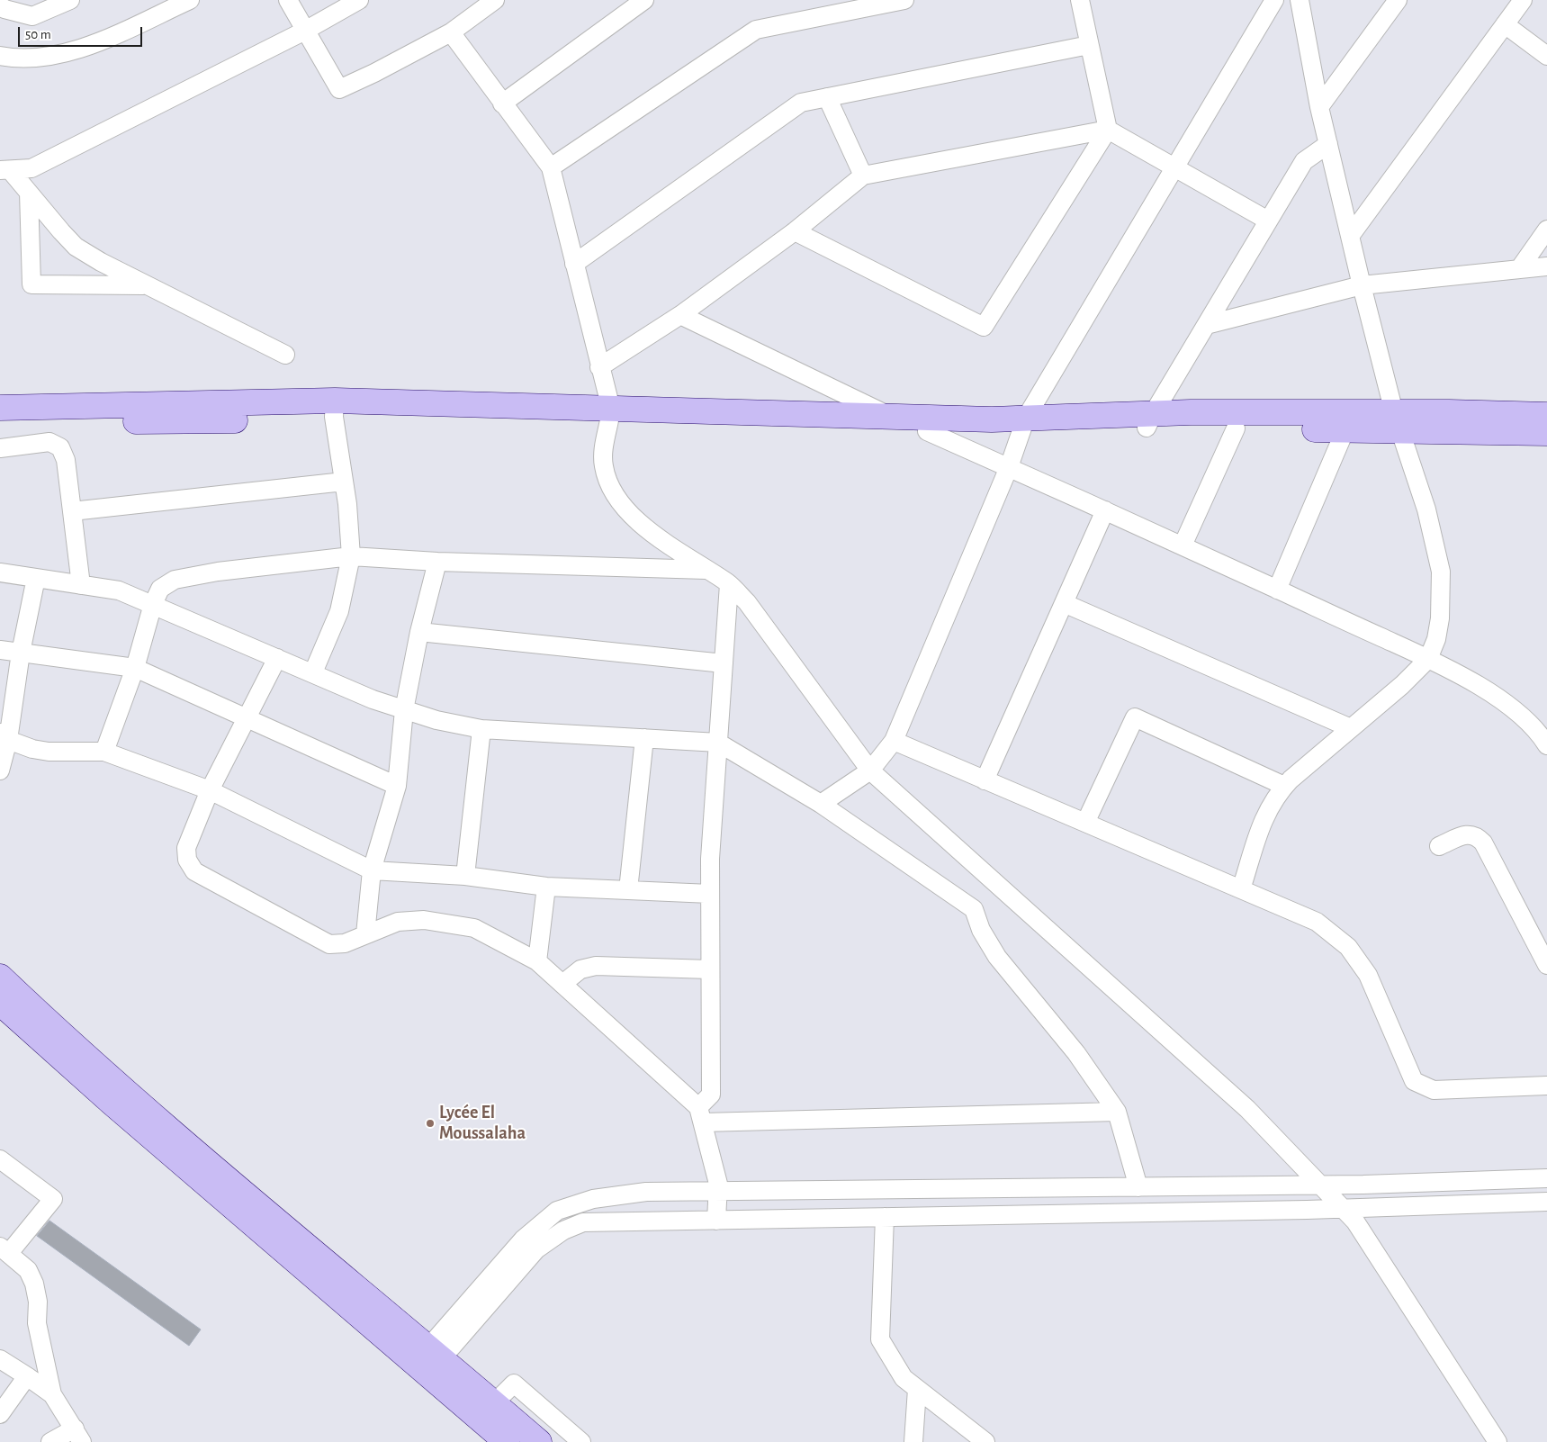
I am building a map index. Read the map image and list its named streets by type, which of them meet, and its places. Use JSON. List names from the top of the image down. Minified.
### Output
{"places":["Lycée El Moussalaha"],"scale_bar":"50 m"}
